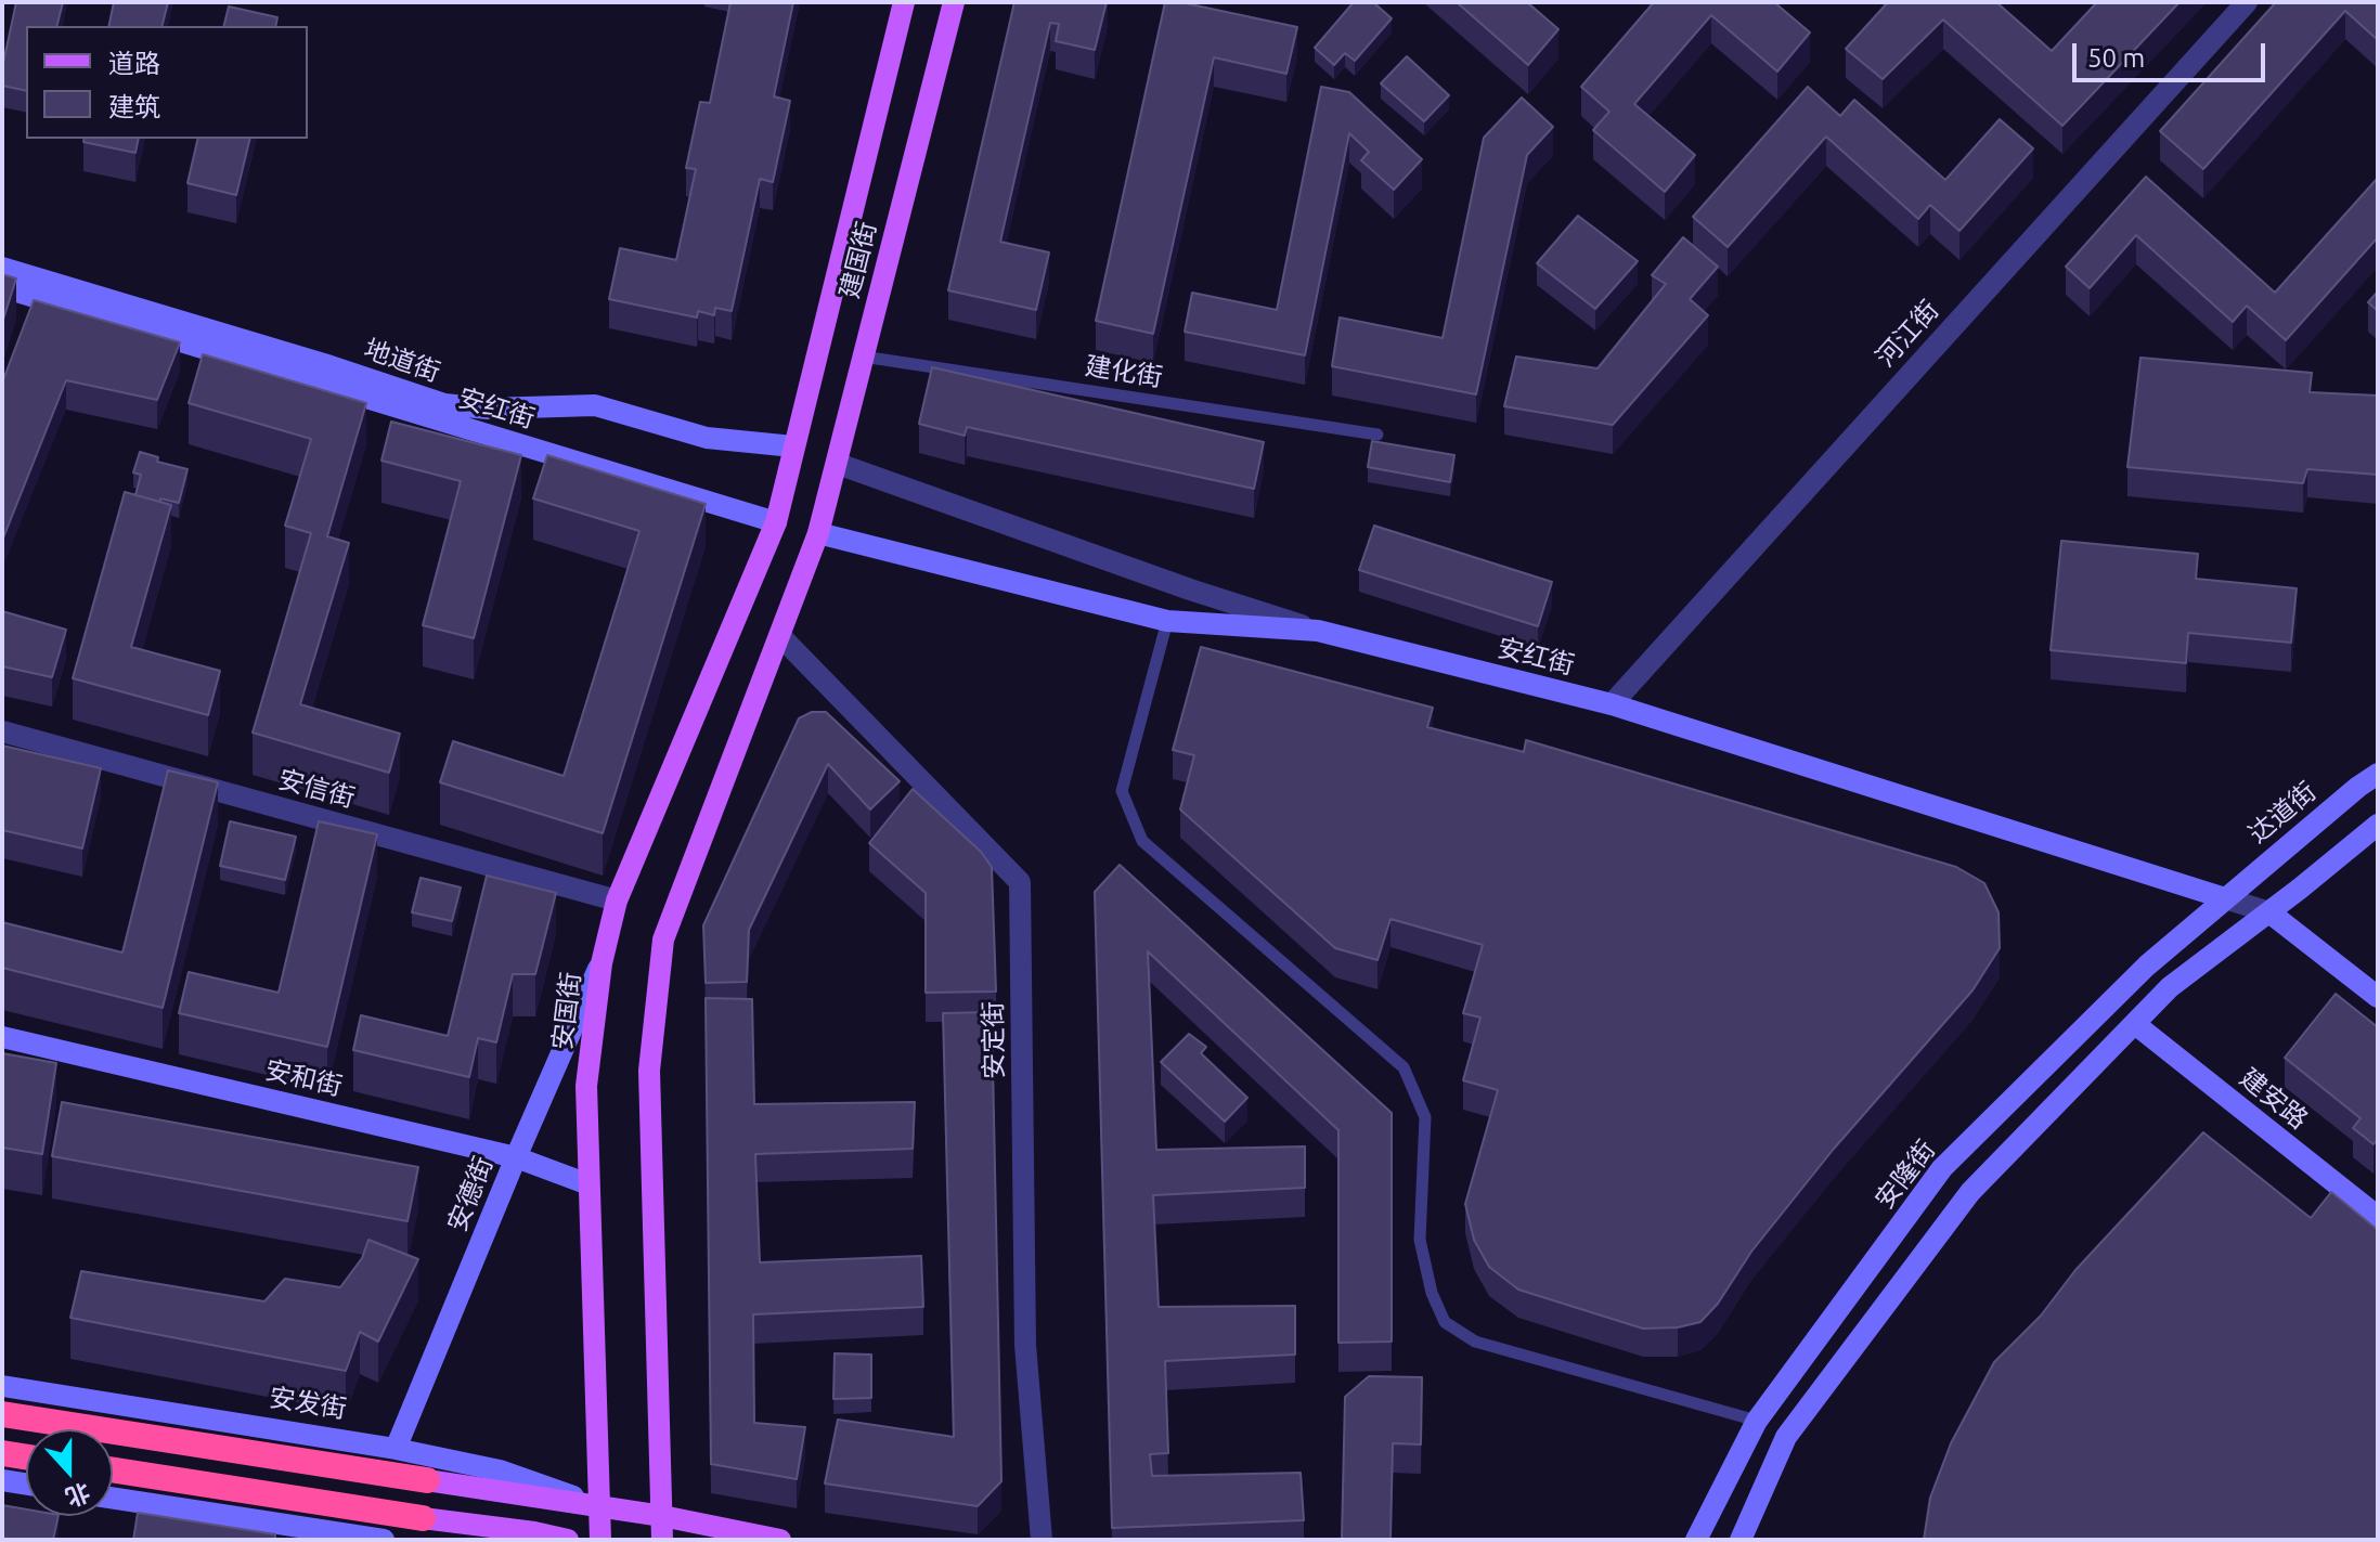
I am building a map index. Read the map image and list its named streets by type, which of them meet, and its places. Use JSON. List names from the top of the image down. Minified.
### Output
{"streets":{"highway":["安发街"],"main road":["建国街","地道街","安红街","达道街","安国街","安和街","建安路","安隆街","安德街"],"street":["河江街","安信街","安定街"],"lane":["建化街"]},"crossings":[["建国街","地道街"],["建国街","建化街"],["建国街","安红街"],["建国街","安国街"],["河江街","安红街"],["安红街","达道街"],["安红街","安国街"],["安红街","安隆街"],["安信街","安国街"],["达道街","安隆街"],["安国街","安和街"],["安国街","安德街"],["安国街","安发街"],["安和街","安德街"],["安德街","安发街"]],"legend":["道路","建筑"],"scale_bar":"50 m","north":"bottom"}
